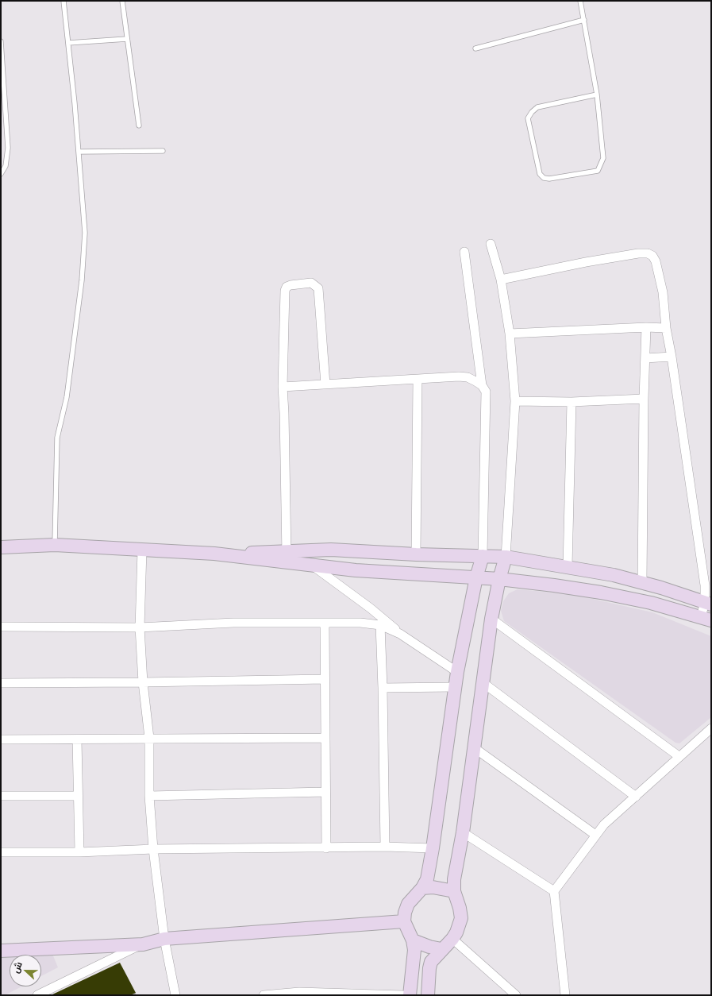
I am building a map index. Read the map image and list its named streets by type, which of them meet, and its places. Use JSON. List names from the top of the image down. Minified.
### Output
{"north":"left"}
